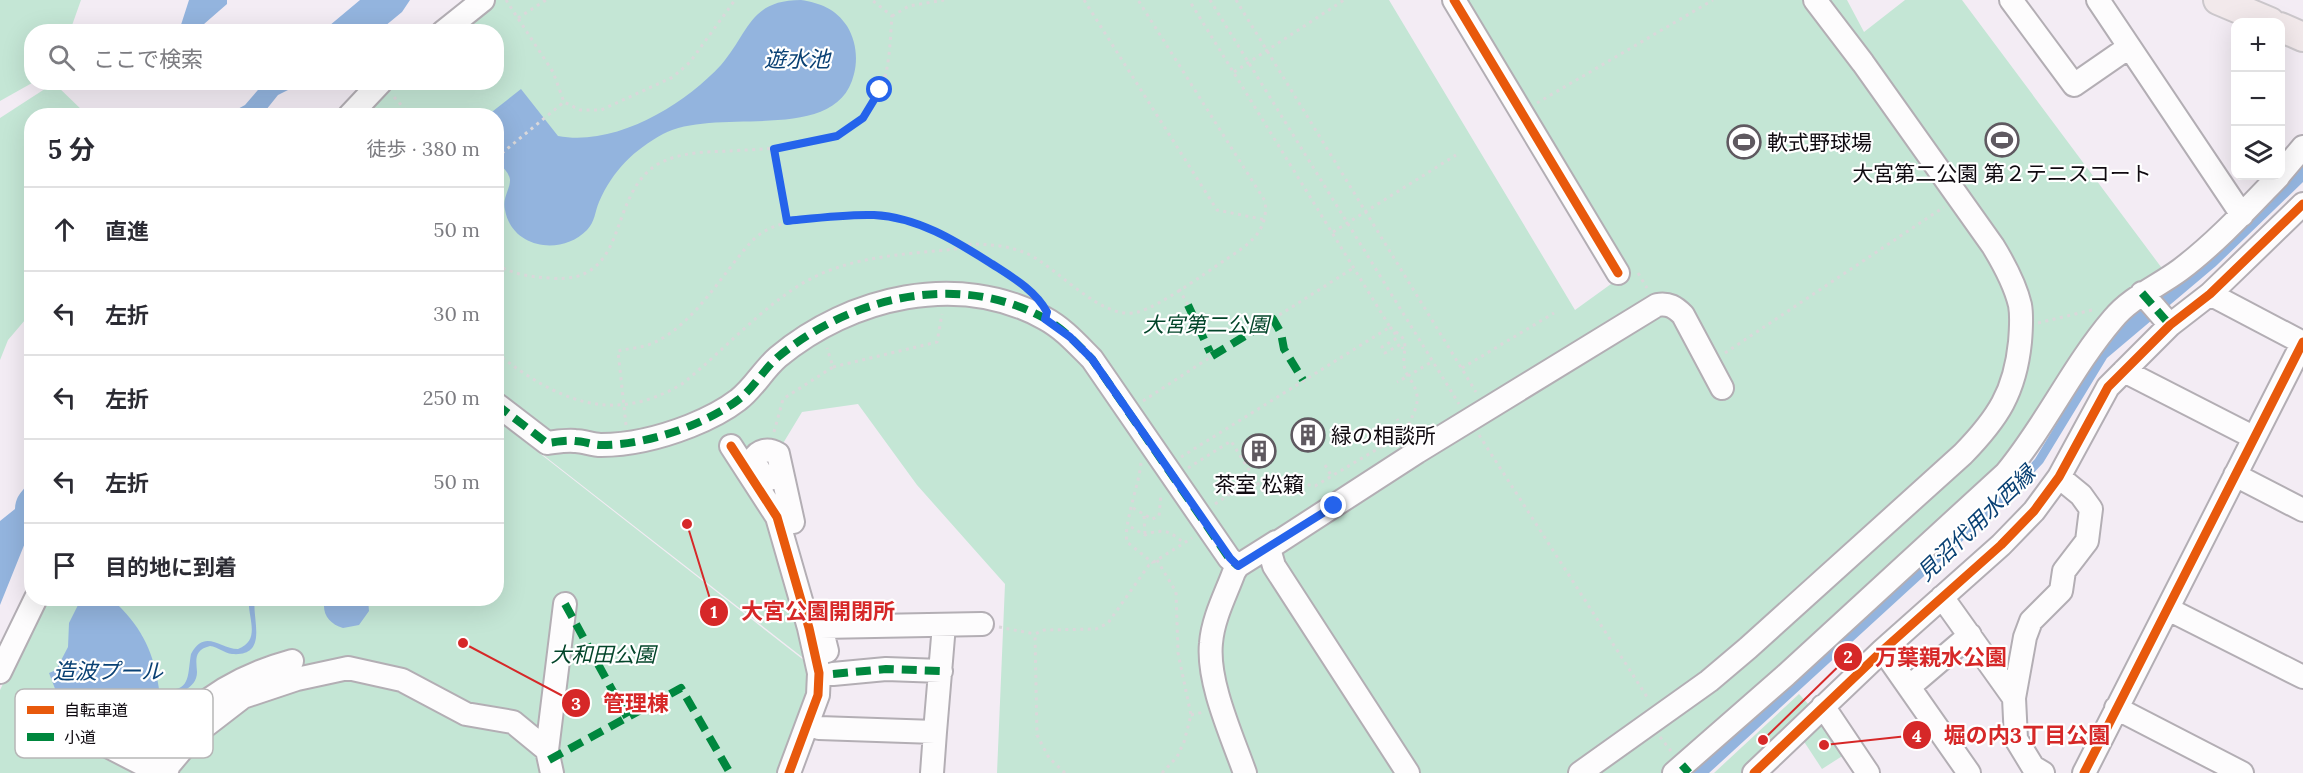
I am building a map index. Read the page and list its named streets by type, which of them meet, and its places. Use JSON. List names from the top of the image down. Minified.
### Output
{"water":["遊水池","見沼代用水西縁","造波プール"],"parks":["大宮第二公園","大和田公園"],"places":{"sports":["大宮第二公園 第２テニスコート","軟式野球場"],"building":["緑の相談所","茶室 松籟"],"other":["大宮公園開閉所","管理棟","万葉親水公園","堀の内3丁目公園"]},"legend":["自転車道","小道"],"page":{"map_buttons":["+","−"],"search":"ここで検索","heading":["5 分","徒歩 · 380 m"],"list":[["直進","50 m"],["左折","30 m"],["左折","250 m"],["左折","50 m"],"目的地に到着"]}}
